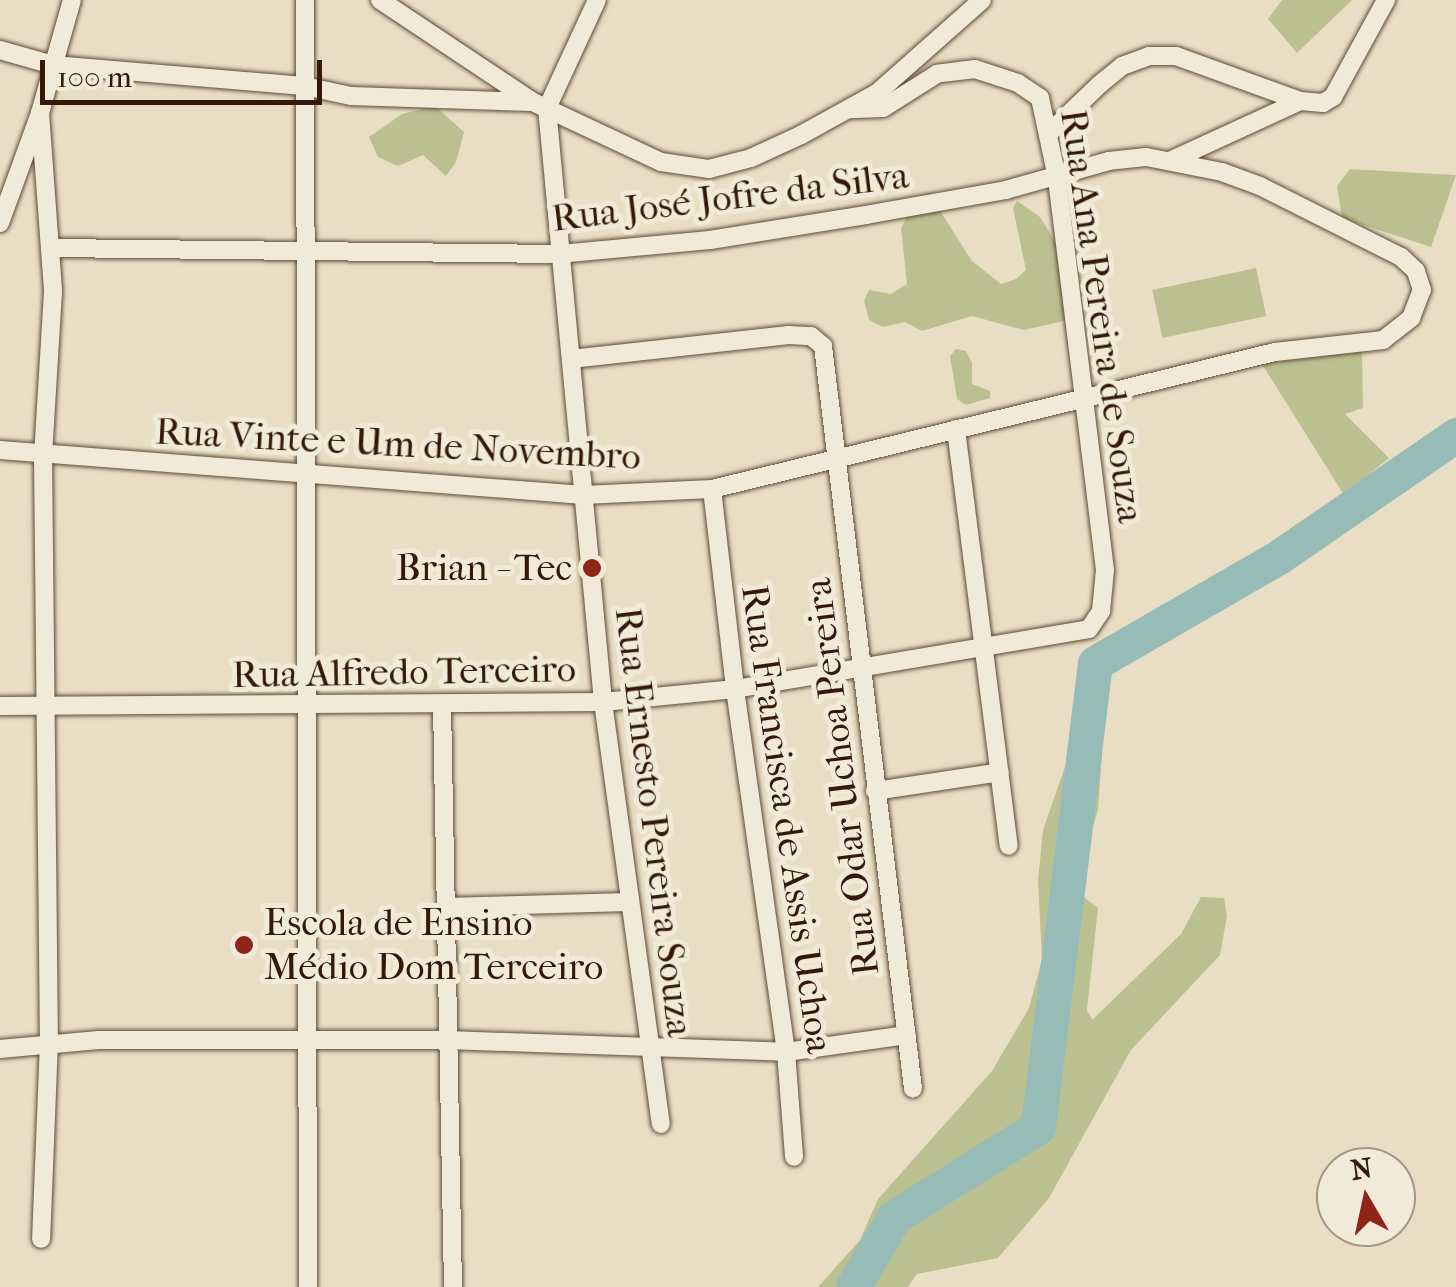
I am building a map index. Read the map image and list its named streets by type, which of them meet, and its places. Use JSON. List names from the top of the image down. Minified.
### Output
{"streets":{"street":["Rua José Jofre da Silva","Rua Ana Pereira de Souza","Rua Vinte e Um de Novembro","Rua Alfredo Terceiro","Rua Odar Uchoa Pereira","Rua Francisca de Assis Uchoa","Rua Ernesto Pereira Souza"]},"crossings":[["Rua José Jofre da Silva","Rua Ana Pereira de Souza"],["Rua José Jofre da Silva","Rua Vinte e Um de Novembro"],["Rua José Jofre da Silva","Rua Ernesto Pereira Souza"],["Rua Ana Pereira de Souza","Rua Vinte e Um de Novembro"],["Rua Ana Pereira de Souza","Rua Alfredo Terceiro"],["Rua Vinte e Um de Novembro","Rua Odar Uchoa Pereira"],["Rua Vinte e Um de Novembro","Rua Francisca de Assis Uchoa"],["Rua Vinte e Um de Novembro","Rua Ernesto Pereira Souza"],["Rua Alfredo Terceiro","Rua Odar Uchoa Pereira"],["Rua Alfredo Terceiro","Rua Francisca de Assis Uchoa"],["Rua Alfredo Terceiro","Rua Ernesto Pereira Souza"],["Rua Odar Uchoa Pereira","Rua Ernesto Pereira Souza"]],"places":["Brian - Tec","Escola de Ensino Médio Dom Terceiro"],"scale_bar":"100 m","north":"top"}
